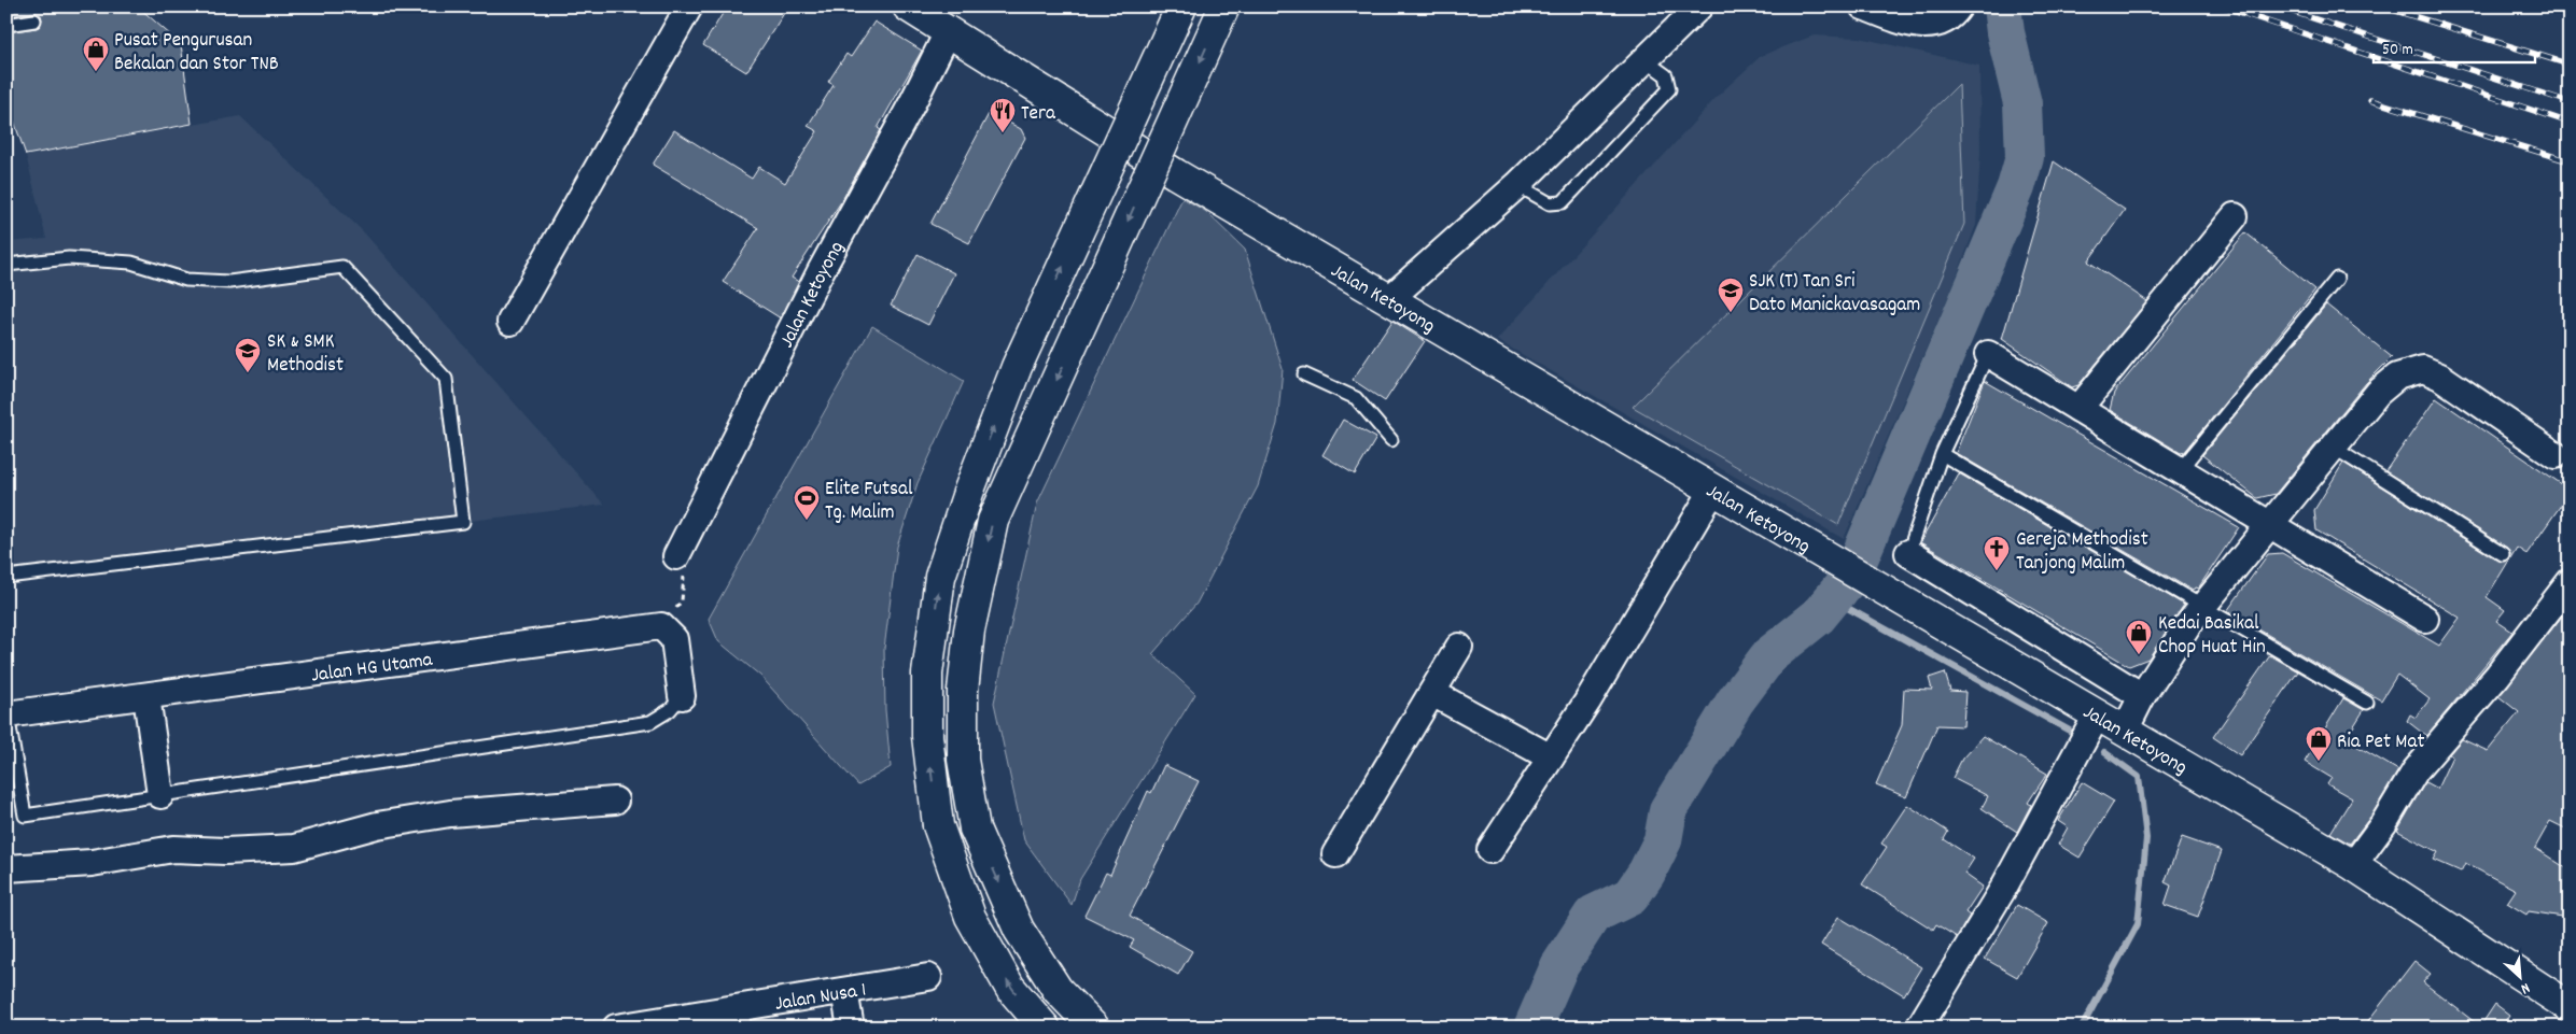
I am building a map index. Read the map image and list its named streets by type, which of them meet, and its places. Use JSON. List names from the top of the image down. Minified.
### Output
{"streets":{"main road":["Jalan Ketoyong"],"street":["Jalan HG Utama","Jalan Nusa 1"]},"places":{"shop":["Pusat Pengurusan Bekalan dan Stor TNB","Kedai Basikal Chop Huat Hin","Ria Pet Mat"],"restaurant":["Tera"],"school or university":["SJK (T) Tan Sri Dato Manickavasagam","SK & SMK Methodist"],"sports":["Elite Futsal Tg. Malim"],"church":["Gereja Methodist Tanjong Malim"]},"scale_bar":"50 m","north":"bottom right"}
